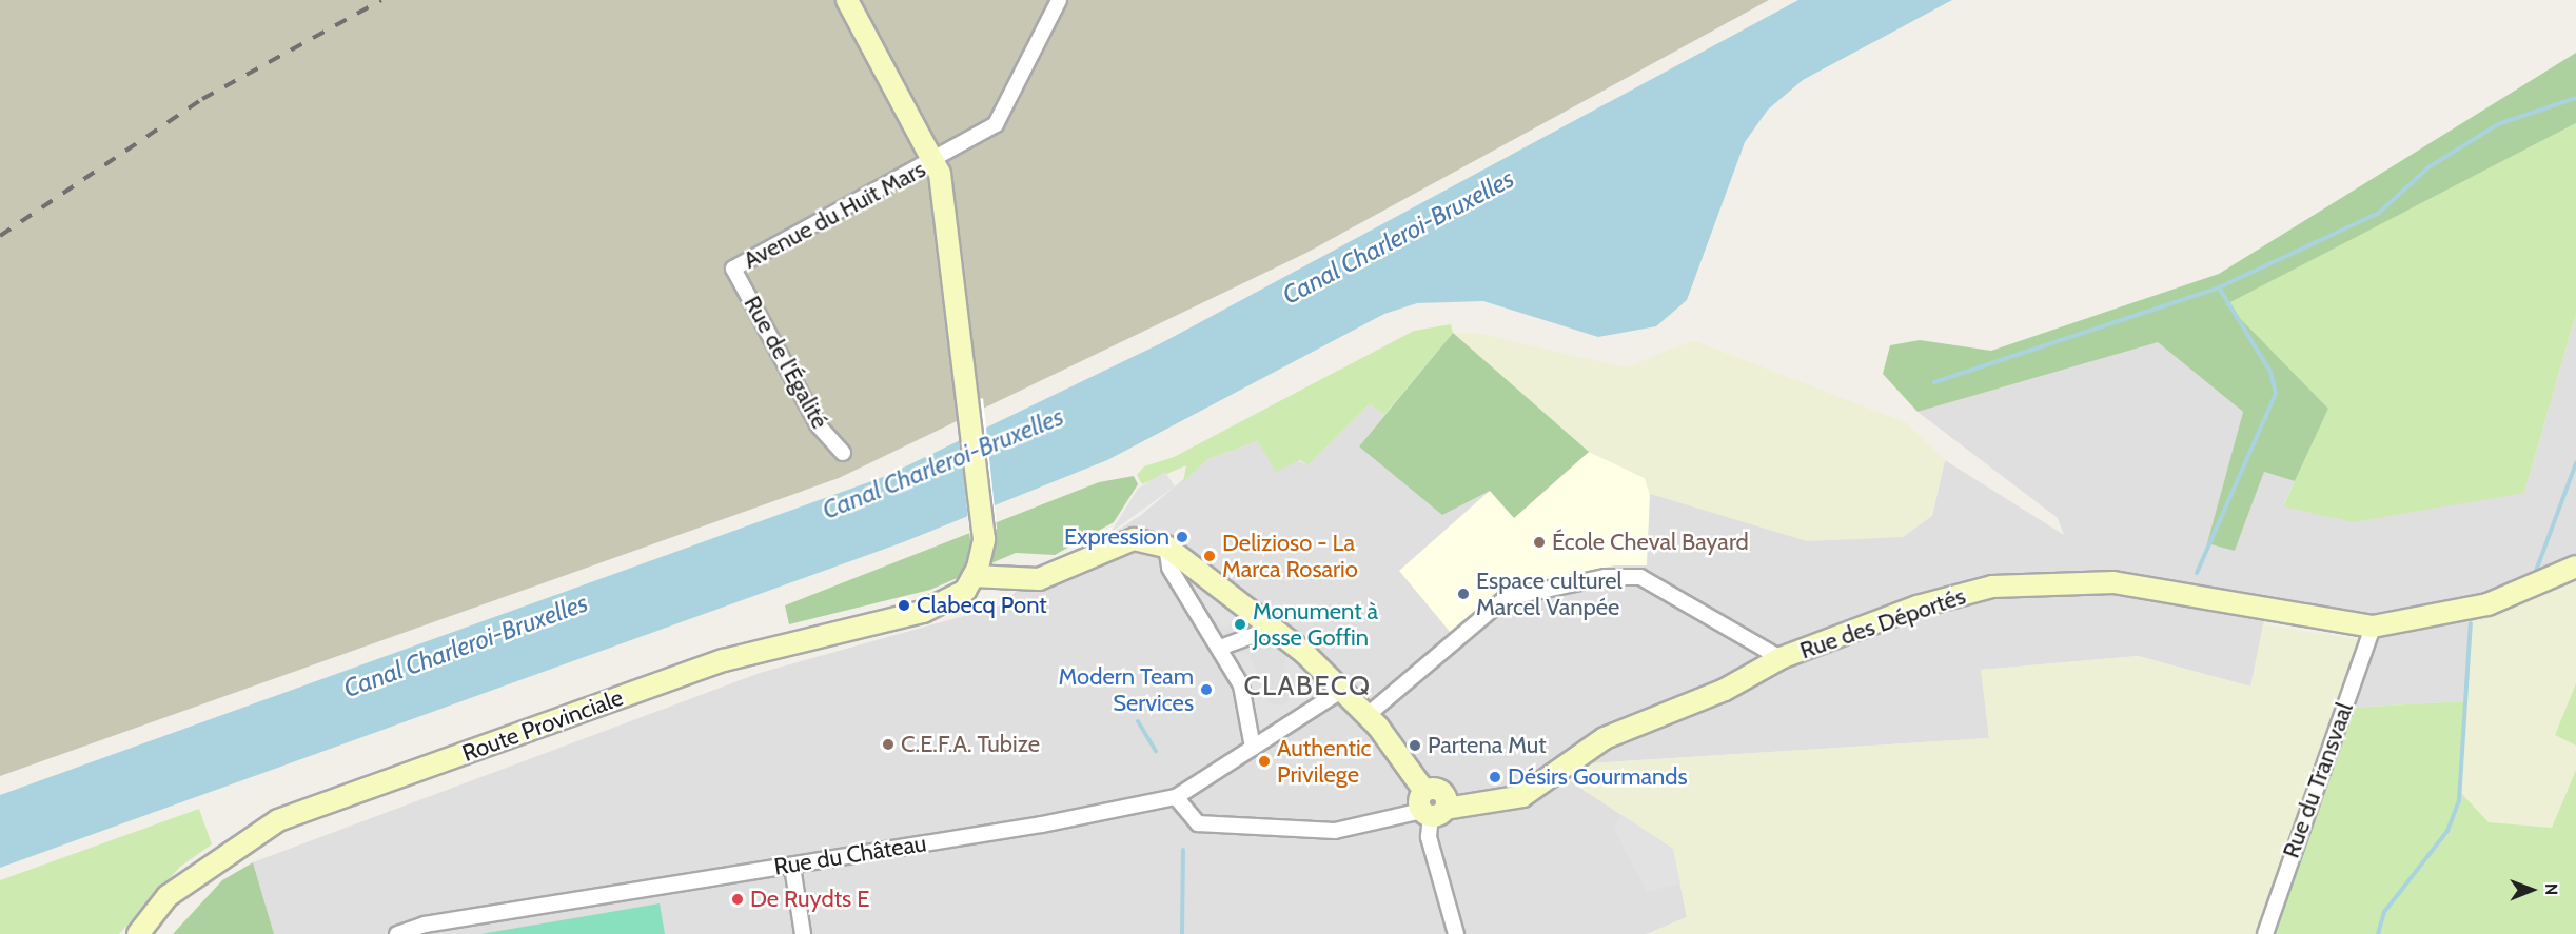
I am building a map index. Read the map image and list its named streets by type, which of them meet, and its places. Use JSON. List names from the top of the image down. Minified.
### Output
{"streets":{"street":["Avenue du Huit Mars","Rue de l'Égalité","Rue des Déportés","Route Provinciale","Rue du Transvaal","Rue du Château"]},"crossings":[["Avenue du Huit Mars","Rue de l'Égalité"],["Avenue du Huit Mars","Route Provinciale"],["Rue des Déportés","Rue du Transvaal"]],"districts":["CLABECQ"],"water":["Canal Charleroi-Bruxelles"],"places":["Expression","École Cheval Bayard","Delizioso - La Marca Rosario","Espace culturel Marcel Vanpée","Clabecq Pont","Monument à Josse Goffin","Modern Team Services","C.E.F.A. Tubize","Partena Mut","Authentic Privilege","Désirs Gourmands","De Ruydts E"],"north":"right"}
